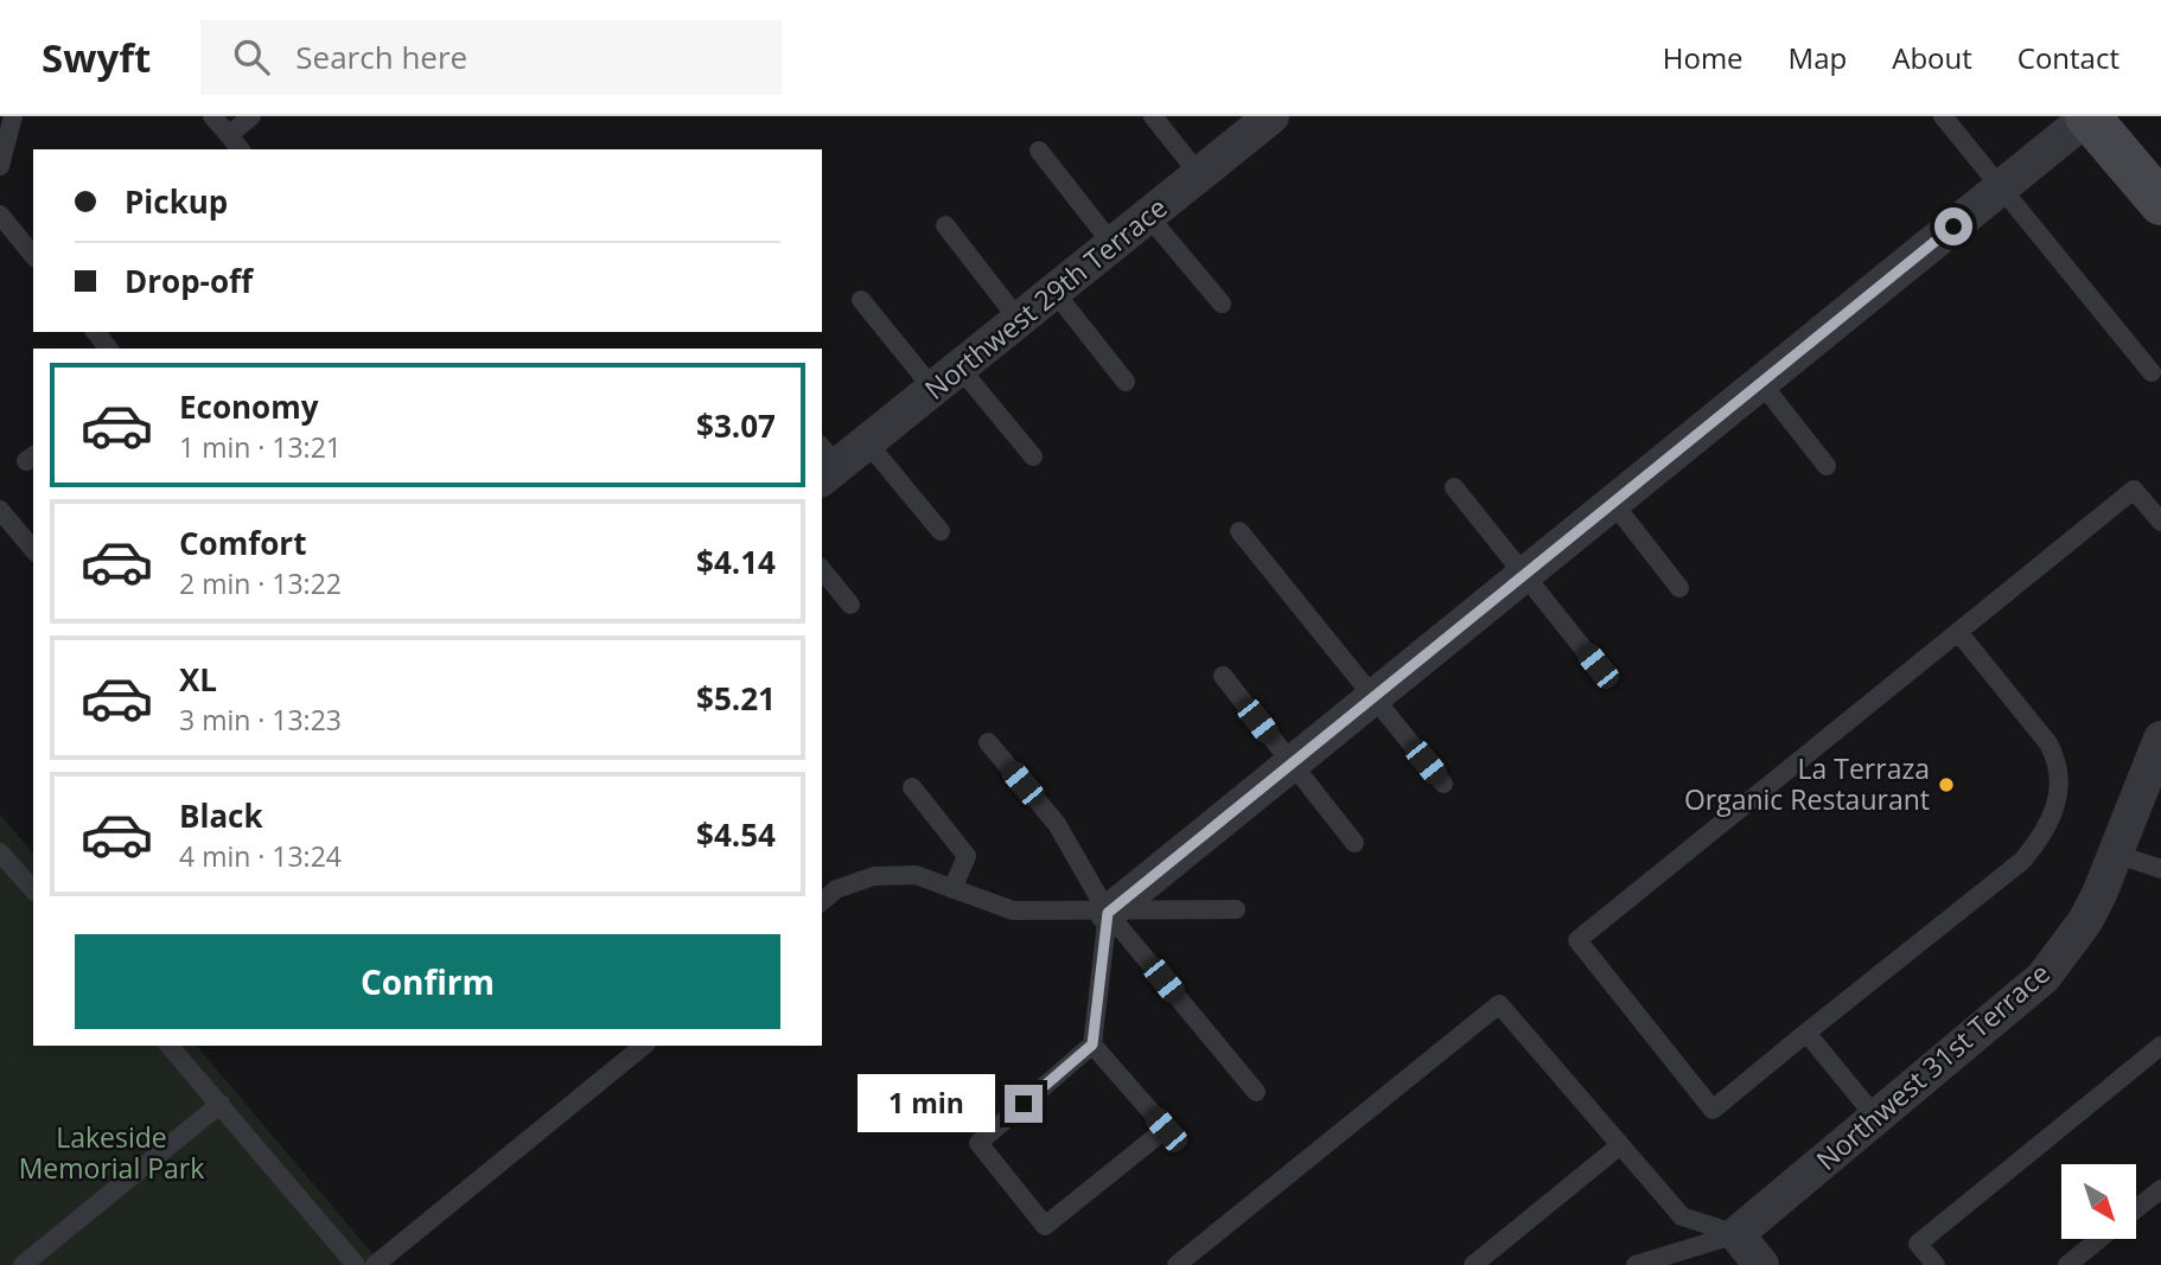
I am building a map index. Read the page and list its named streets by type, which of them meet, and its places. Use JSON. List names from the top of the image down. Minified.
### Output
{"streets":{"street":["Northwest 29th Terrace","Northwest 31st Terrace"]},"parks":["Lakeside Memorial Park"],"places":["La Terraza Organic Restaurant"],"north":"bottom right","page":{"header":"Swyft","search":"Search here","nav":["Home","Map","About","Contact"],"banner":["Pickup","Drop-off"],"list":[{"name":"Economy","note":"1 min · 13:21","value":"$3.07"},{"name":"Comfort","note":"2 min · 13:22","value":"$4.14"},{"name":"XL","note":"3 min · 13:23","value":"$5.21"},{"name":"Black","note":"4 min · 13:24","value":"$4.54"}],"buttons":"Confirm","bubble":"1 min"}}
